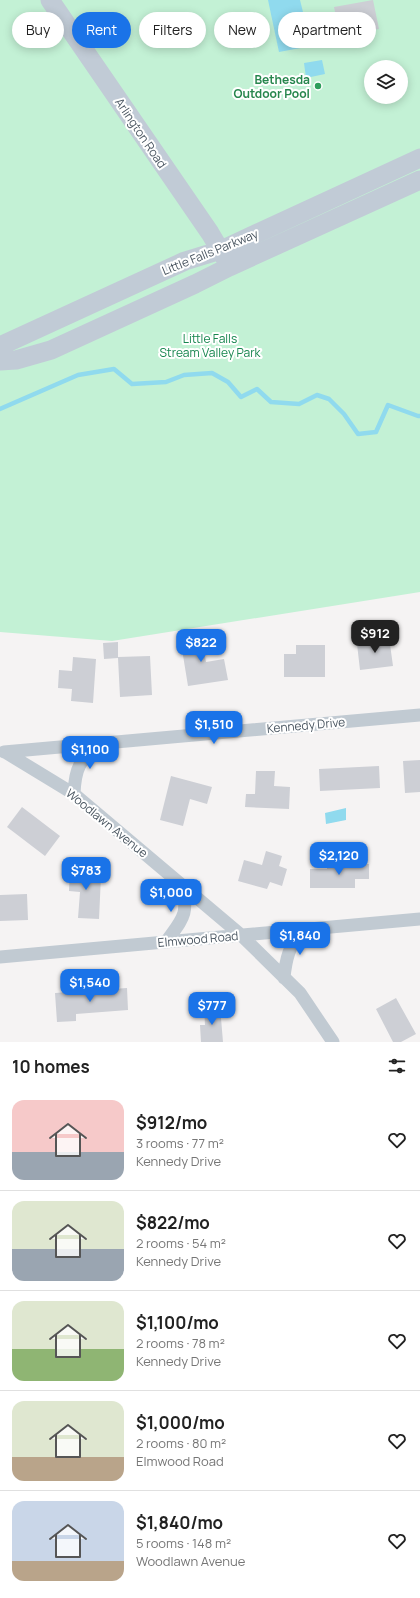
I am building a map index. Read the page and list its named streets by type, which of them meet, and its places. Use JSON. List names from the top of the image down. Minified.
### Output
{"streets":{"main road":["Arlington Road","Little Falls Parkway"],"street":["Kennedy Drive","Woodlawn Avenue","Elmwood Road"]},"crossings":[["Arlington Road","Little Falls Parkway"],["Kennedy Drive","Woodlawn Avenue"],["Woodlawn Avenue","Elmwood Road"]],"parks":["Little Falls Stream Valley Park"],"places":["Bethesda Outdoor Pool"],"page":{"chip":["Buy","Rent","Filters","New","Apartment"],"price":["$912","$822","$1,510","$1,100","$2,120","$783","$1,000","$1,840","$1,540","$777"],"heading":"10 homes","list":[{"name":"$912/mo","note":"3 rooms · 77 m² · Kennedy Drive"},{"name":"$822/mo","note":"2 rooms · 54 m² · Kennedy Drive"},{"name":"$1,100/mo","note":"2 rooms · 78 m² · Kennedy Drive"},{"name":"$1,000/mo","note":"2 rooms · 80 m² · Elmwood Road"},{"name":"$1,840/mo","note":"5 rooms · 148 m² · Woodlawn Avenue"}]}}
